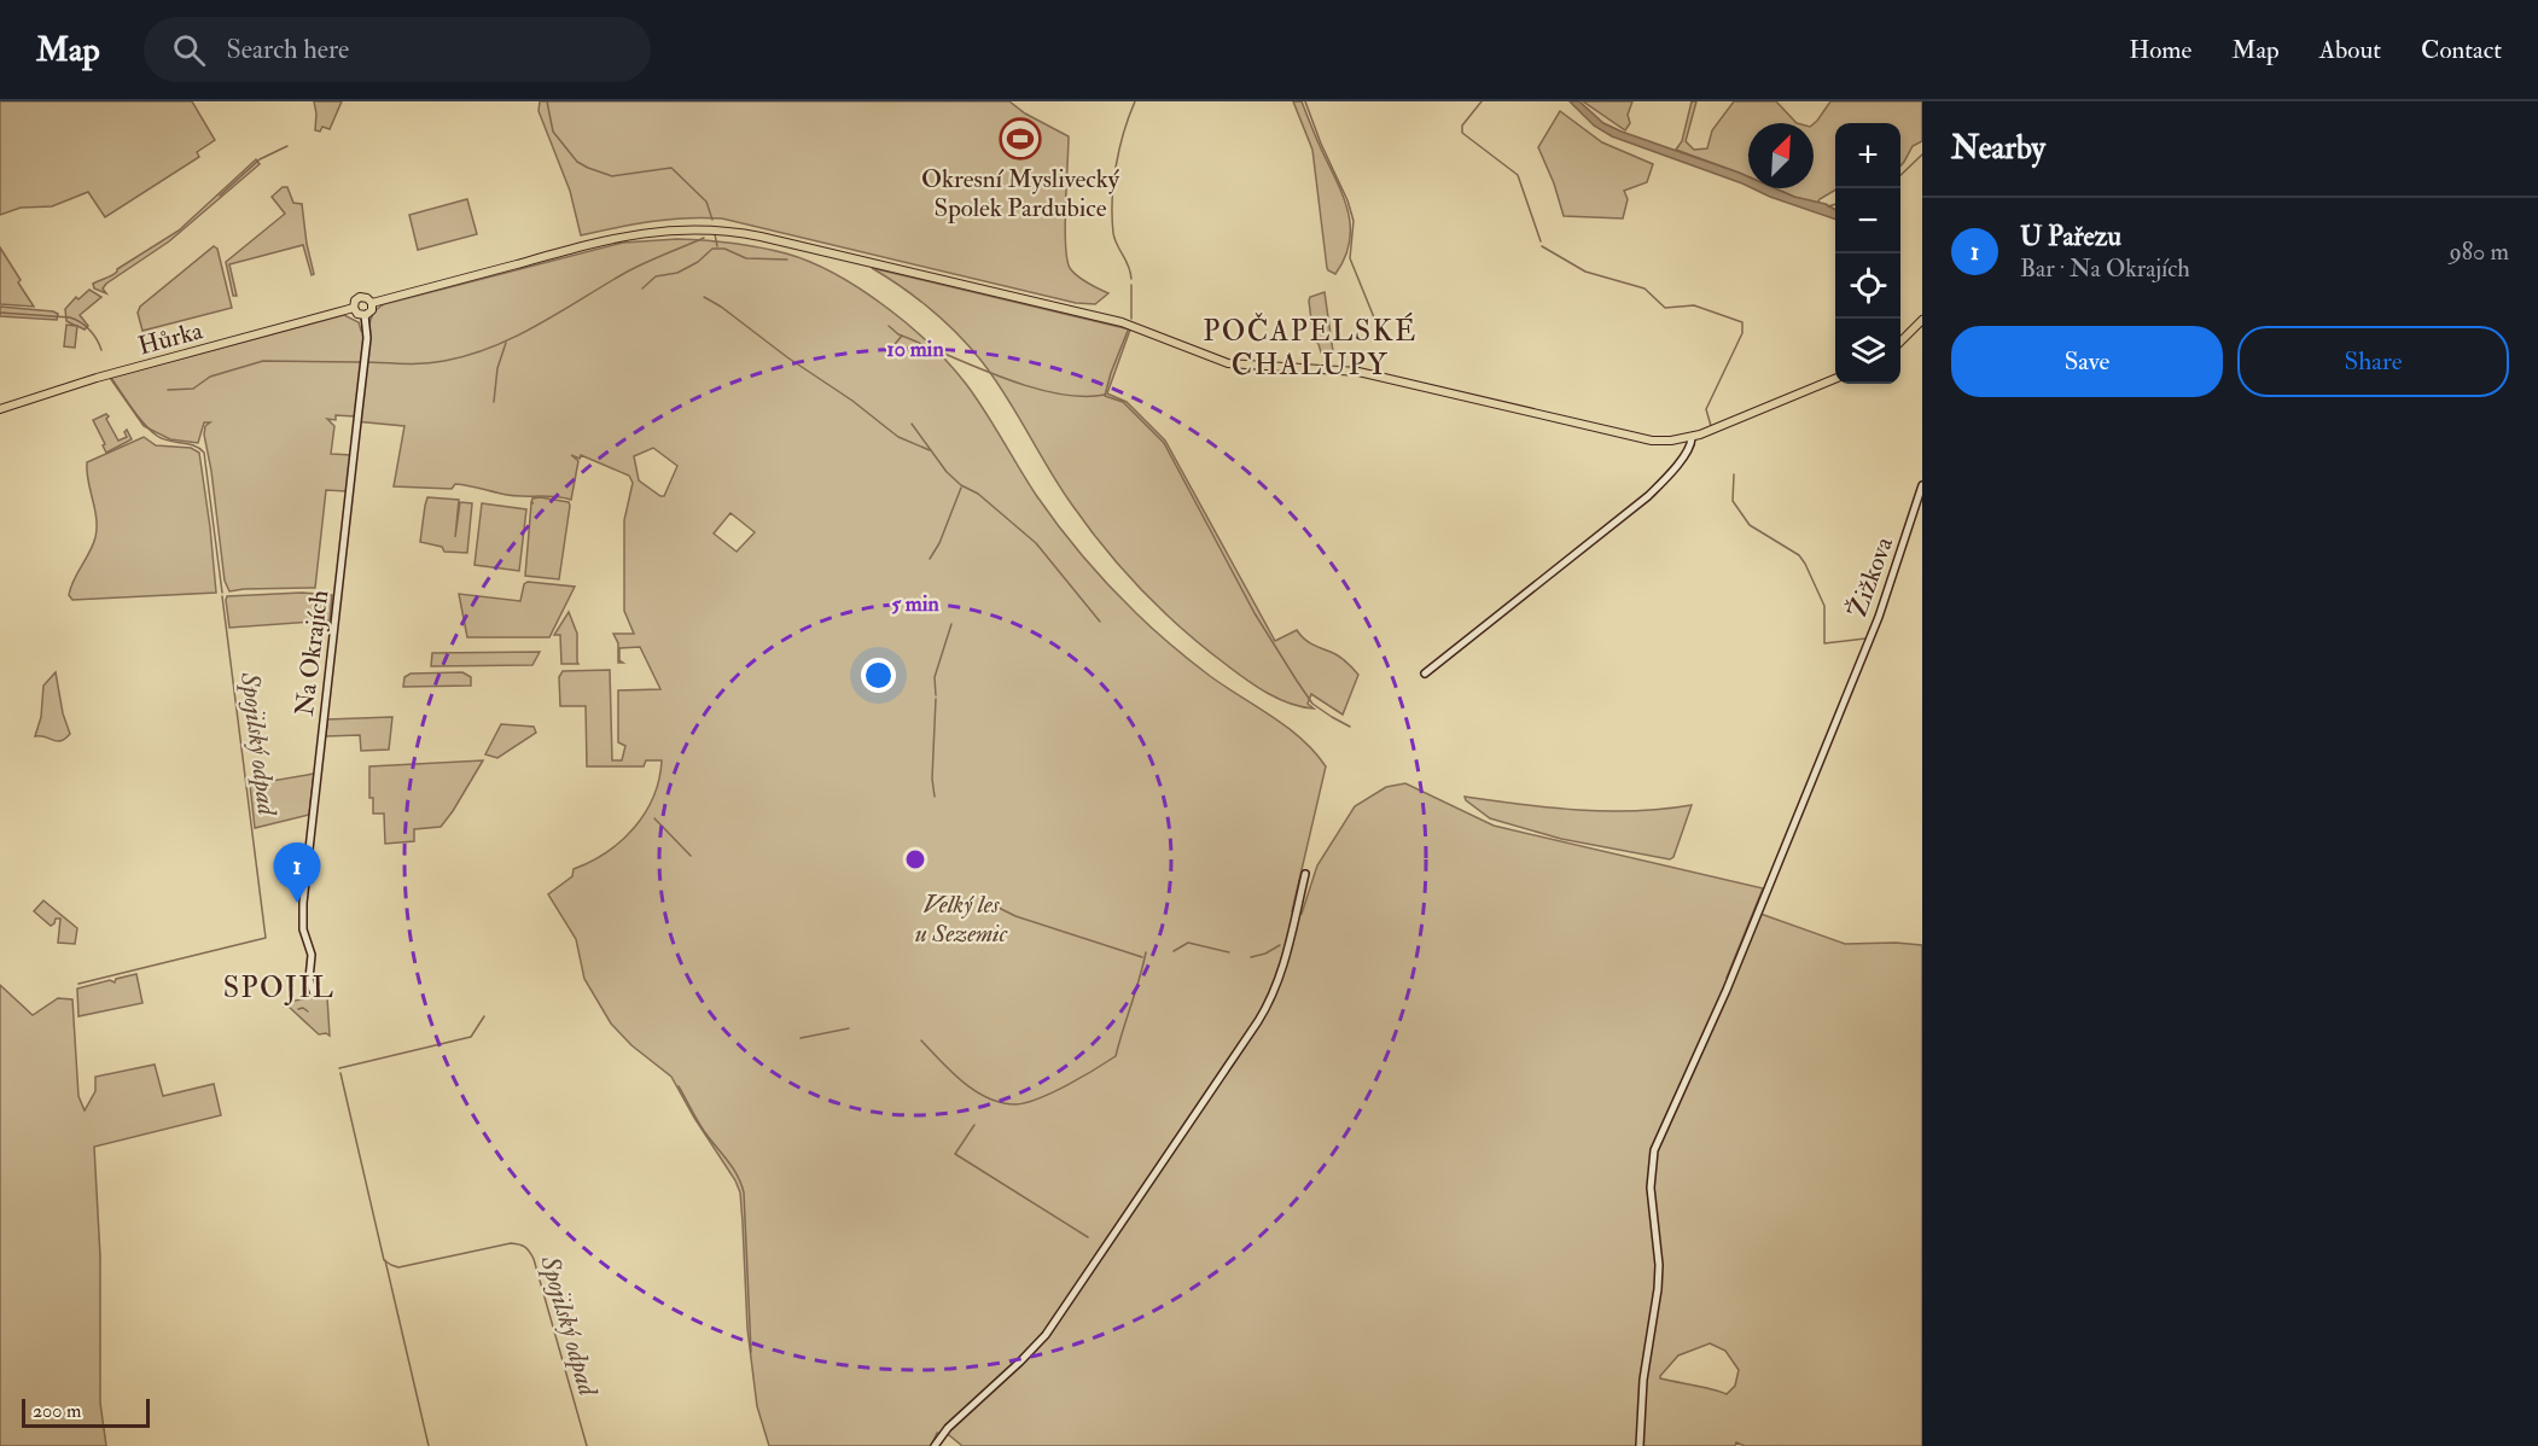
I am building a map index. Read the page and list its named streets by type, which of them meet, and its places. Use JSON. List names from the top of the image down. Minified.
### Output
{"streets":{"main road":["Hůrka"],"street":["Žižkova","Na Okrajích"]},"crossings":[["Hůrka","Na Okrajích"]],"districts":["POČAPELSKÉ CHALUPY","SPOJIL"],"water":["Spojilský odpad"],"parks":["Velký les u Sezemic"],"places":{"sports":["Okresní Myslivecký Spolek Pardubice"]},"scale_bar":"200 m","north":"top right","page":{"header":"Map","search":"Search here","nav":["Home","Map","About","Contact"],"heading":"Nearby","map_buttons":["+","−"],"list":[{"mark":"1","name":"U Pařezu","note":"Bar · Na Okrajích","value":"980 m"}],"buttons":["Save","Share"],"pins":"1","scale":"200 m"},"rings":["10 min","5 min"]}
